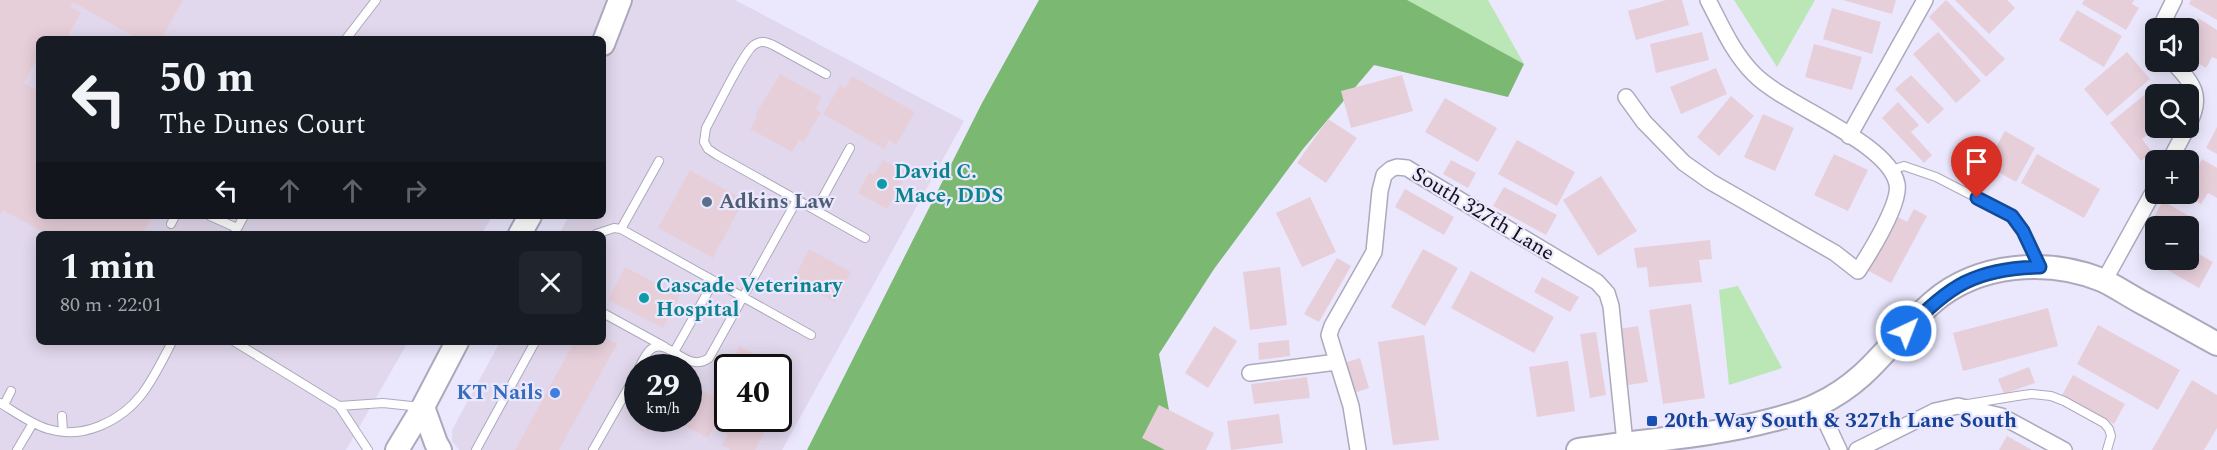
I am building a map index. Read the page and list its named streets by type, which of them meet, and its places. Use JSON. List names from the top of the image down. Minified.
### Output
{"streets":{"street":["South 327th Lane"]},"places":{"other":["David C. Mace, DDS","Adkins Law","Cascade Veterinary Hospital","KT Nails"],"transit":["20th Way South & 327th Lane South"]},"page":{"map_buttons":["+","−"],"turn":["50 m","The Dunes Court"],"heading":["1 min","80 m · 22:01"],"speed":"29 km/h","limit":"40"}}
